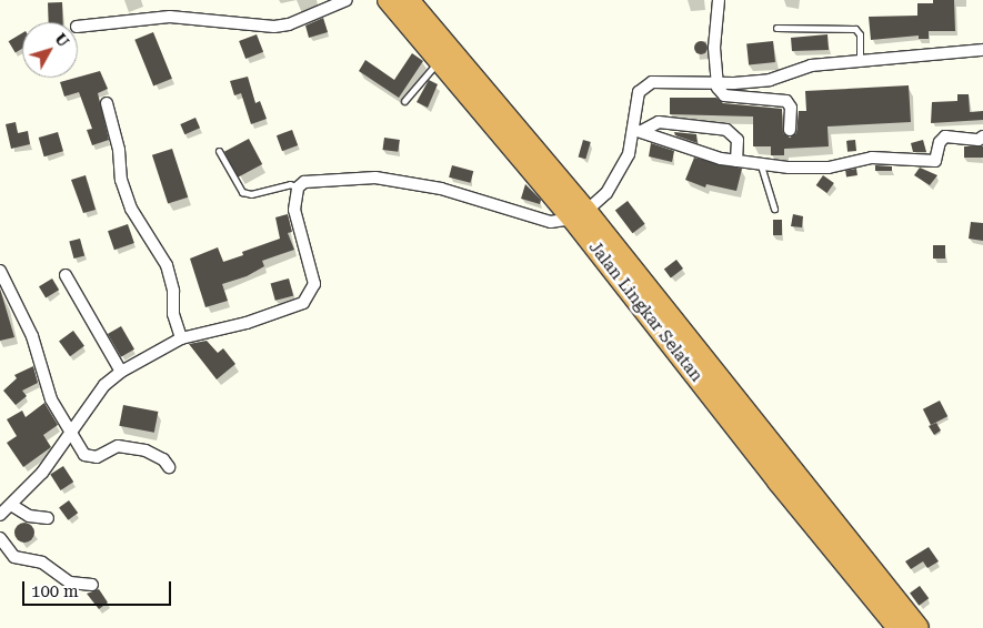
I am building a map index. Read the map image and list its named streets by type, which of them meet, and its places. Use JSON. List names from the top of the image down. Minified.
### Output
{"streets":{"highway":["Jalan Lingkar Selatan"]},"scale_bar":"100 m","north":"top right"}
